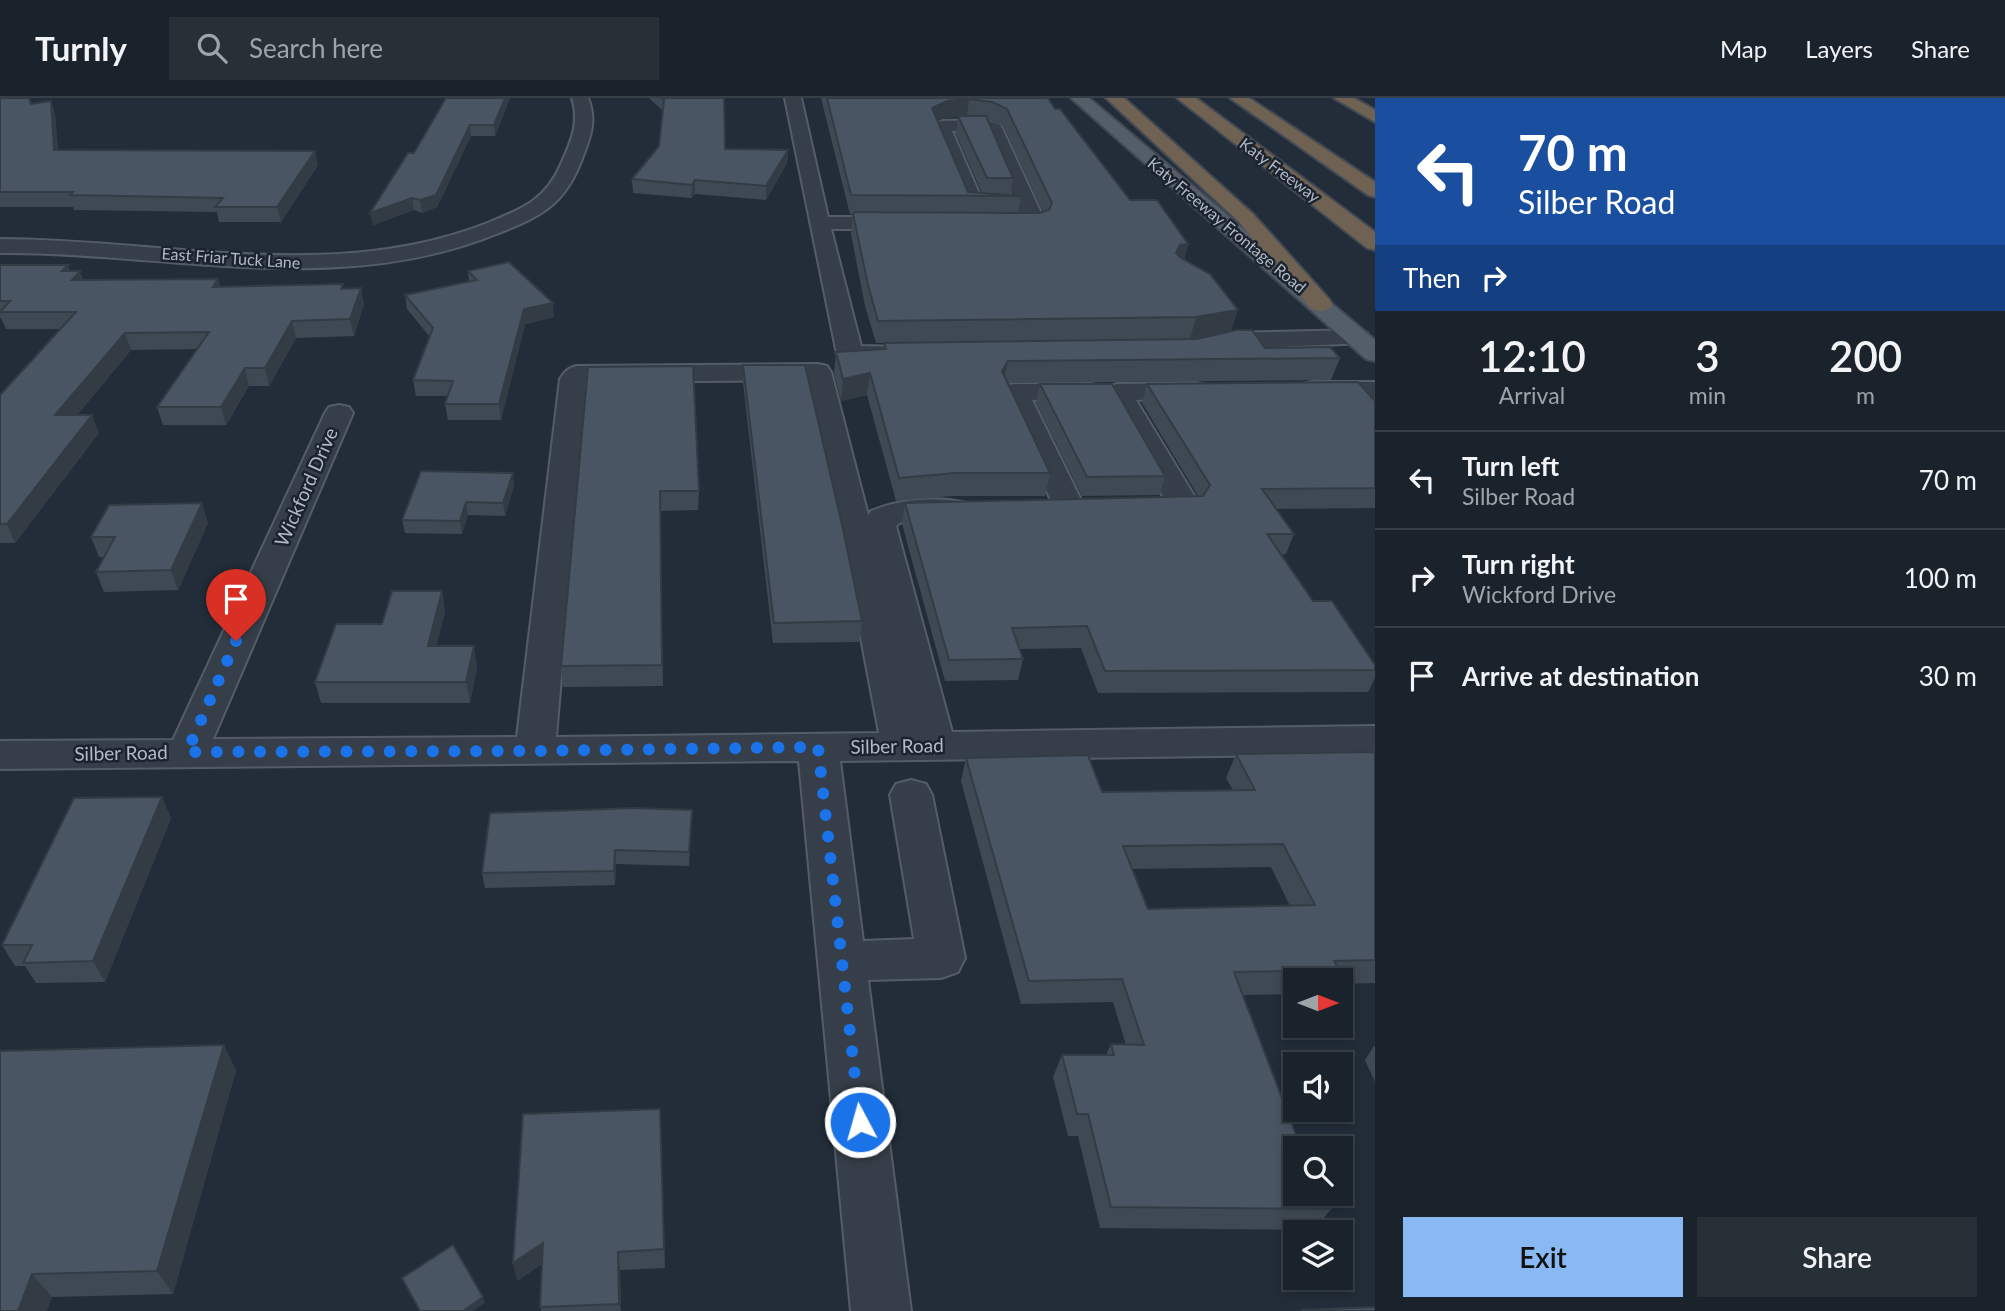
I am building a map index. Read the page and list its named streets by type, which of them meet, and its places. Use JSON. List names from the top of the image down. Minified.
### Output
{"streets":{"highway":["Katy Freeway"],"main road":["Katy Freeway Frontage Road"],"street":["East Friar Tuck Lane","Wickford Drive","Silber Road"]},"crossings":[["Wickford Drive","Silber Road"]],"north":"right","page":{"header":"Turnly","search":"Search here","nav":["Map","Layers","Share"],"turn":["70 m","Silber Road"],"then":"Then","eta":["12:10","Arrival","3","min","200","m"],"list":[{"name":"Turn left","note":"Silber Road","value":"70 m"},{"name":"Turn right","note":"Wickford Drive","value":"100 m"},{"name":"Arrive at destination","value":"30 m"}],"buttons":["Exit","Share"]}}
